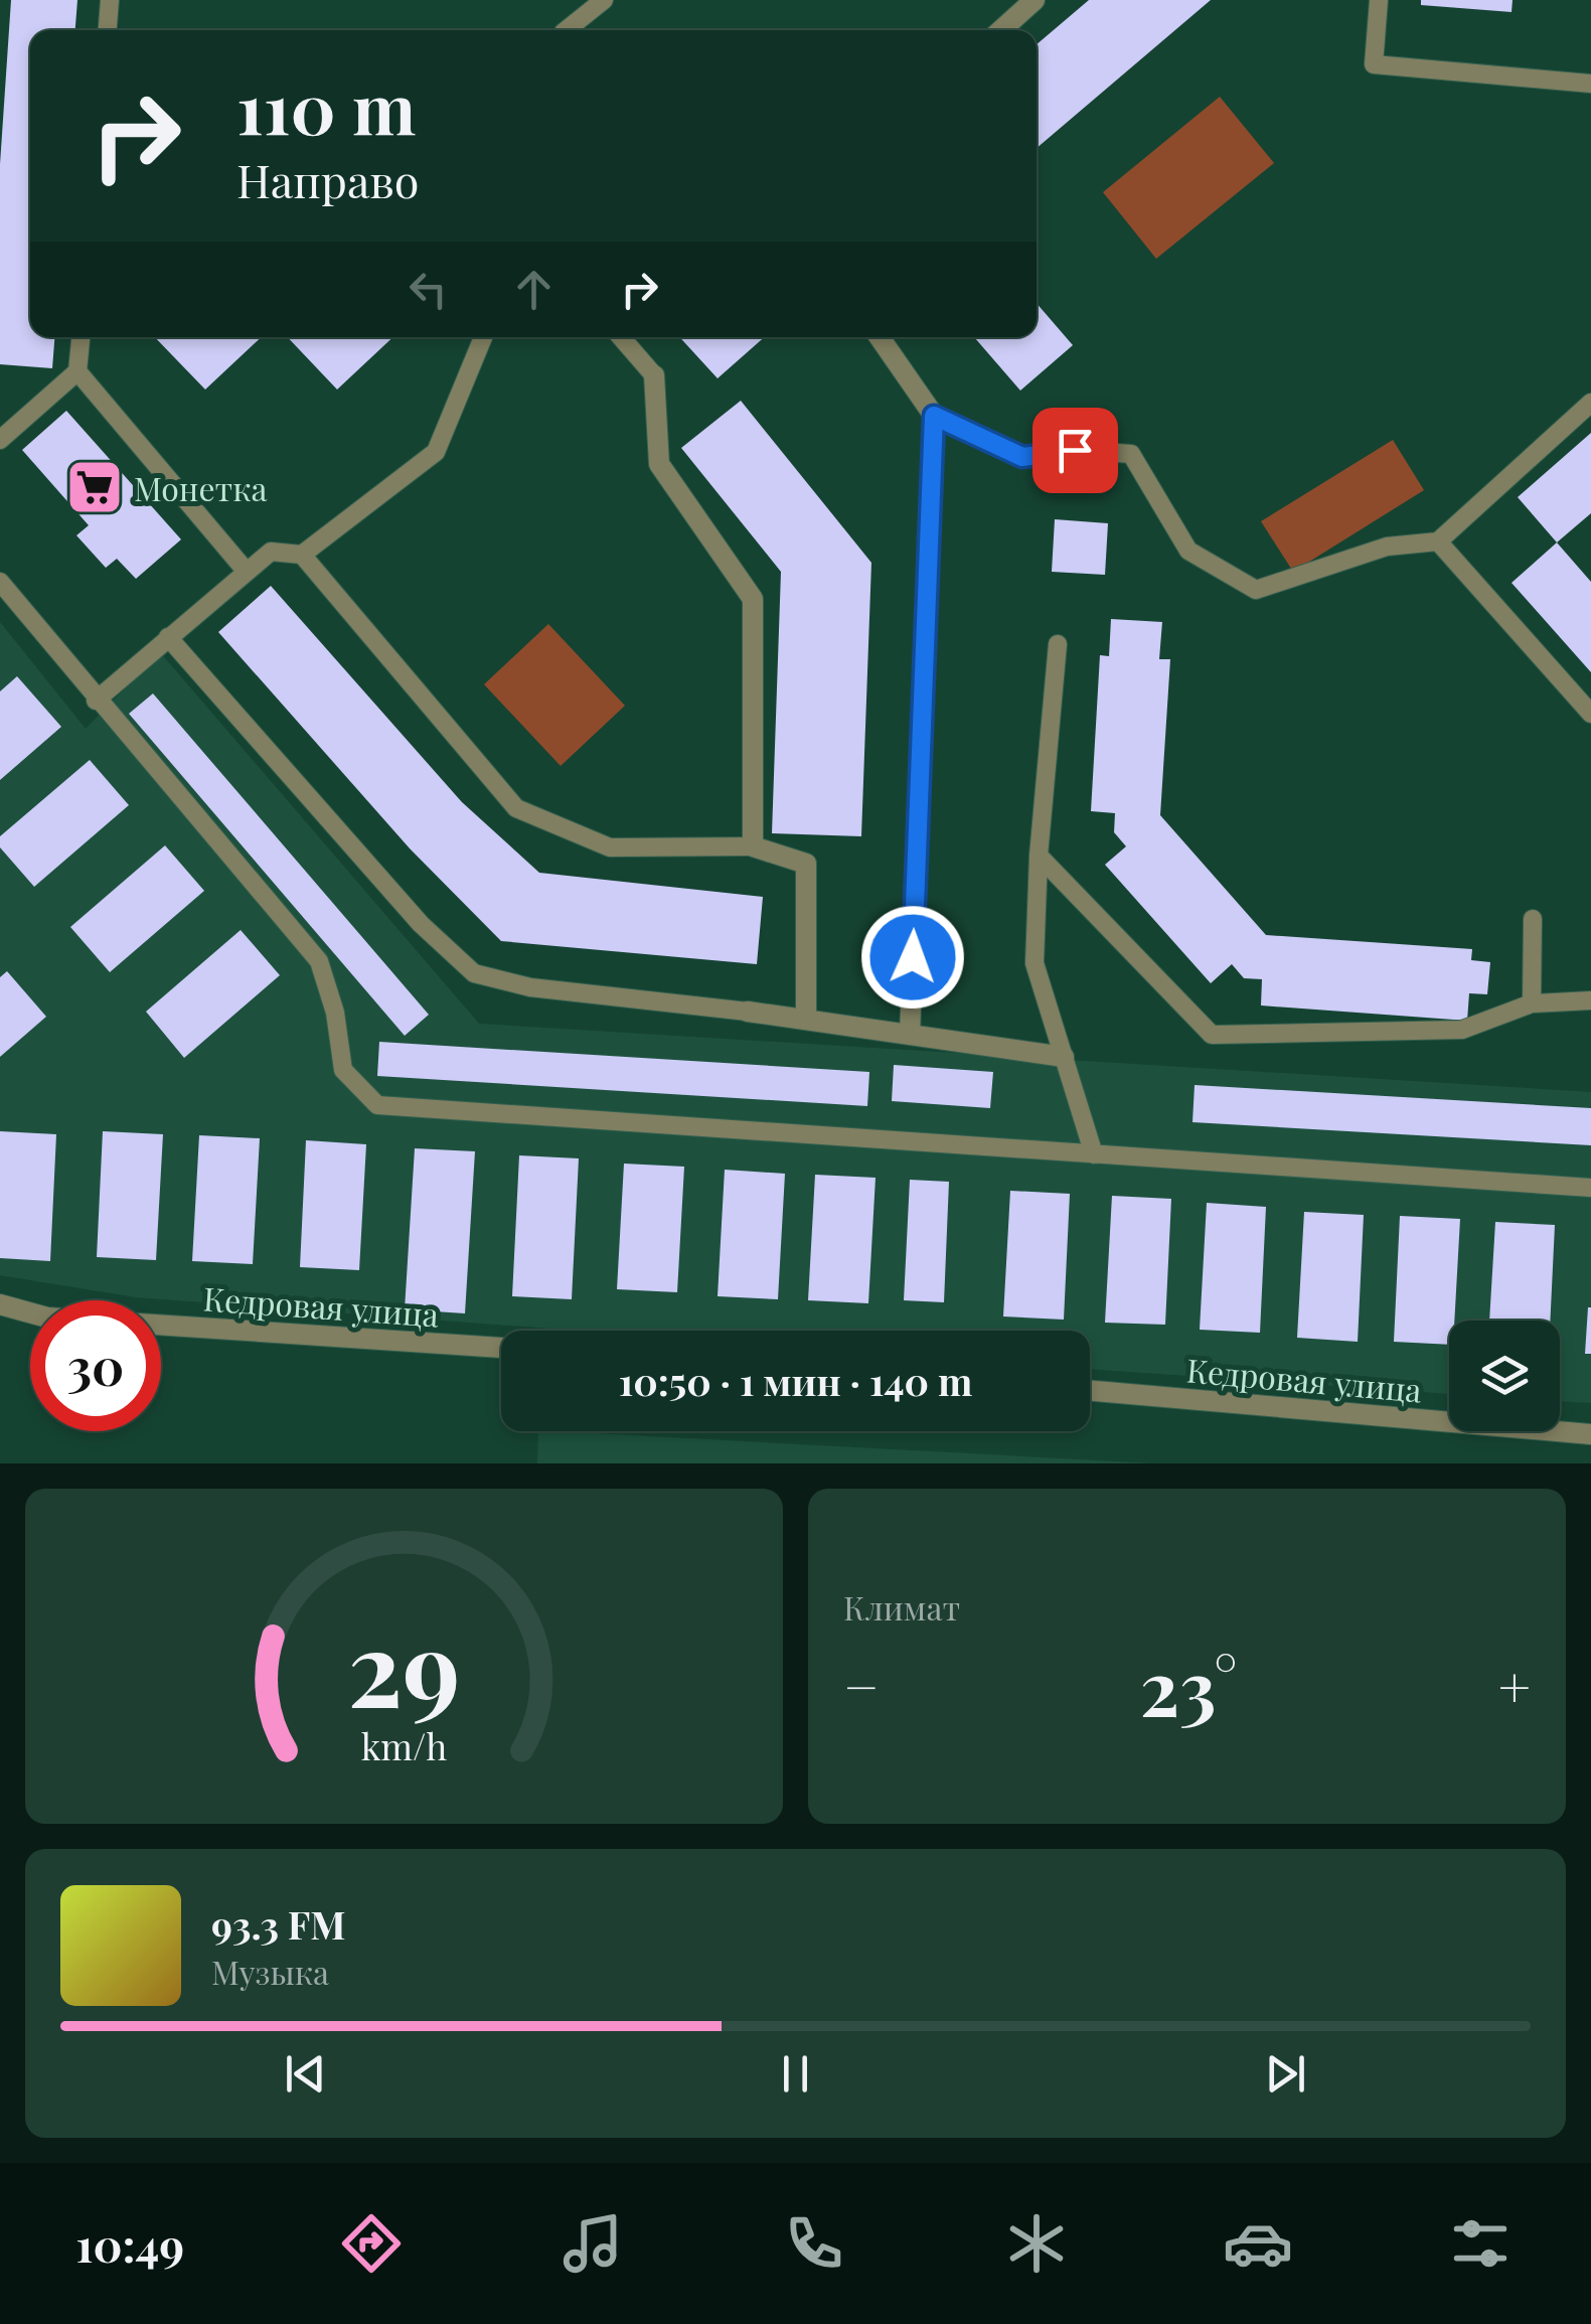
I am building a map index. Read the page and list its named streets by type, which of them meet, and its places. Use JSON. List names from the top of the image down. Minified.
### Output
{"streets":{"street":["Кедровая улица"]},"places":{"supermarket":["Монетка"]},"page":{"turn":["110 m","Направо"],"limit":"30","trip":"10:50 · 1 мин · 140 m","tile":"Климат","heat":["−","23°","+"],"song":["93.3 FM","Музыка"],"tabs":"10:49","gauge":["29","km/h"]}}
